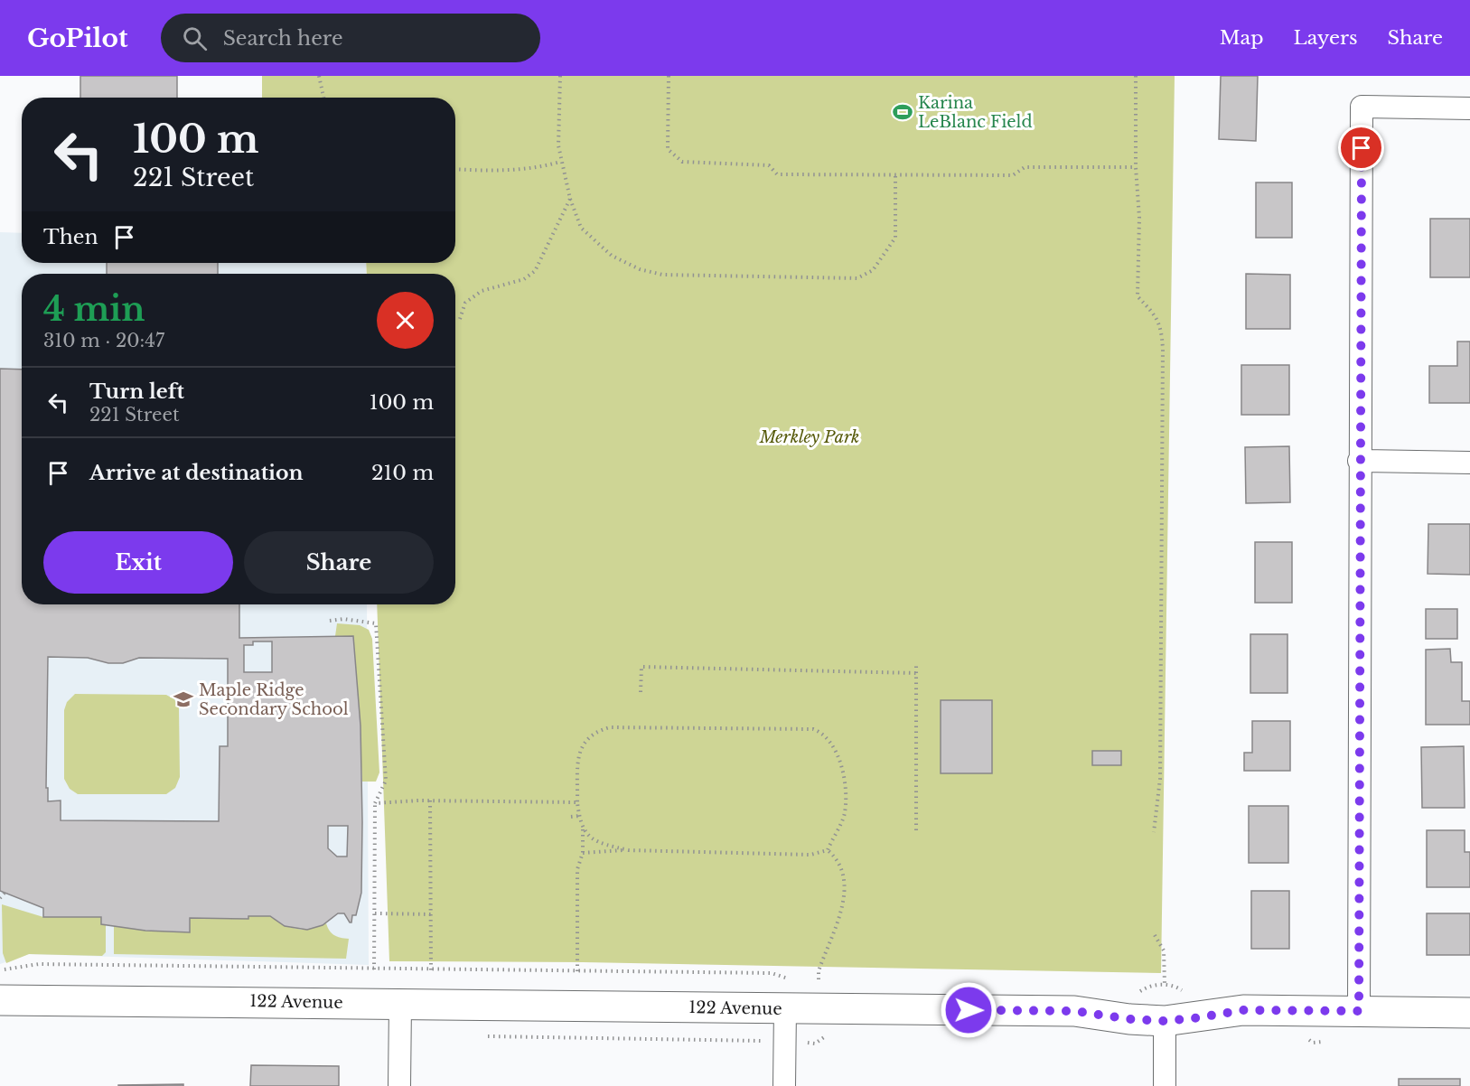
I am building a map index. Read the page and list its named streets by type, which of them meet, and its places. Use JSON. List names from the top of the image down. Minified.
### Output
{"streets":{"street":["122 Avenue"]},"parks":["Merkley Park"],"places":{"sports":["Karina LeBlanc Field"],"school or university":["Maple Ridge Secondary School"]},"page":{"header":"GoPilot","search":"Search here","nav":["Map","Layers","Share"],"turn":["100 m","221 Street"],"then":"Then","heading":["4 min","310 m · 20:47"],"list":[{"name":"Turn left","note":"221 Street","value":"100 m"},{"name":"Arrive at destination","value":"210 m"}],"buttons":["Exit","Share"]}}
